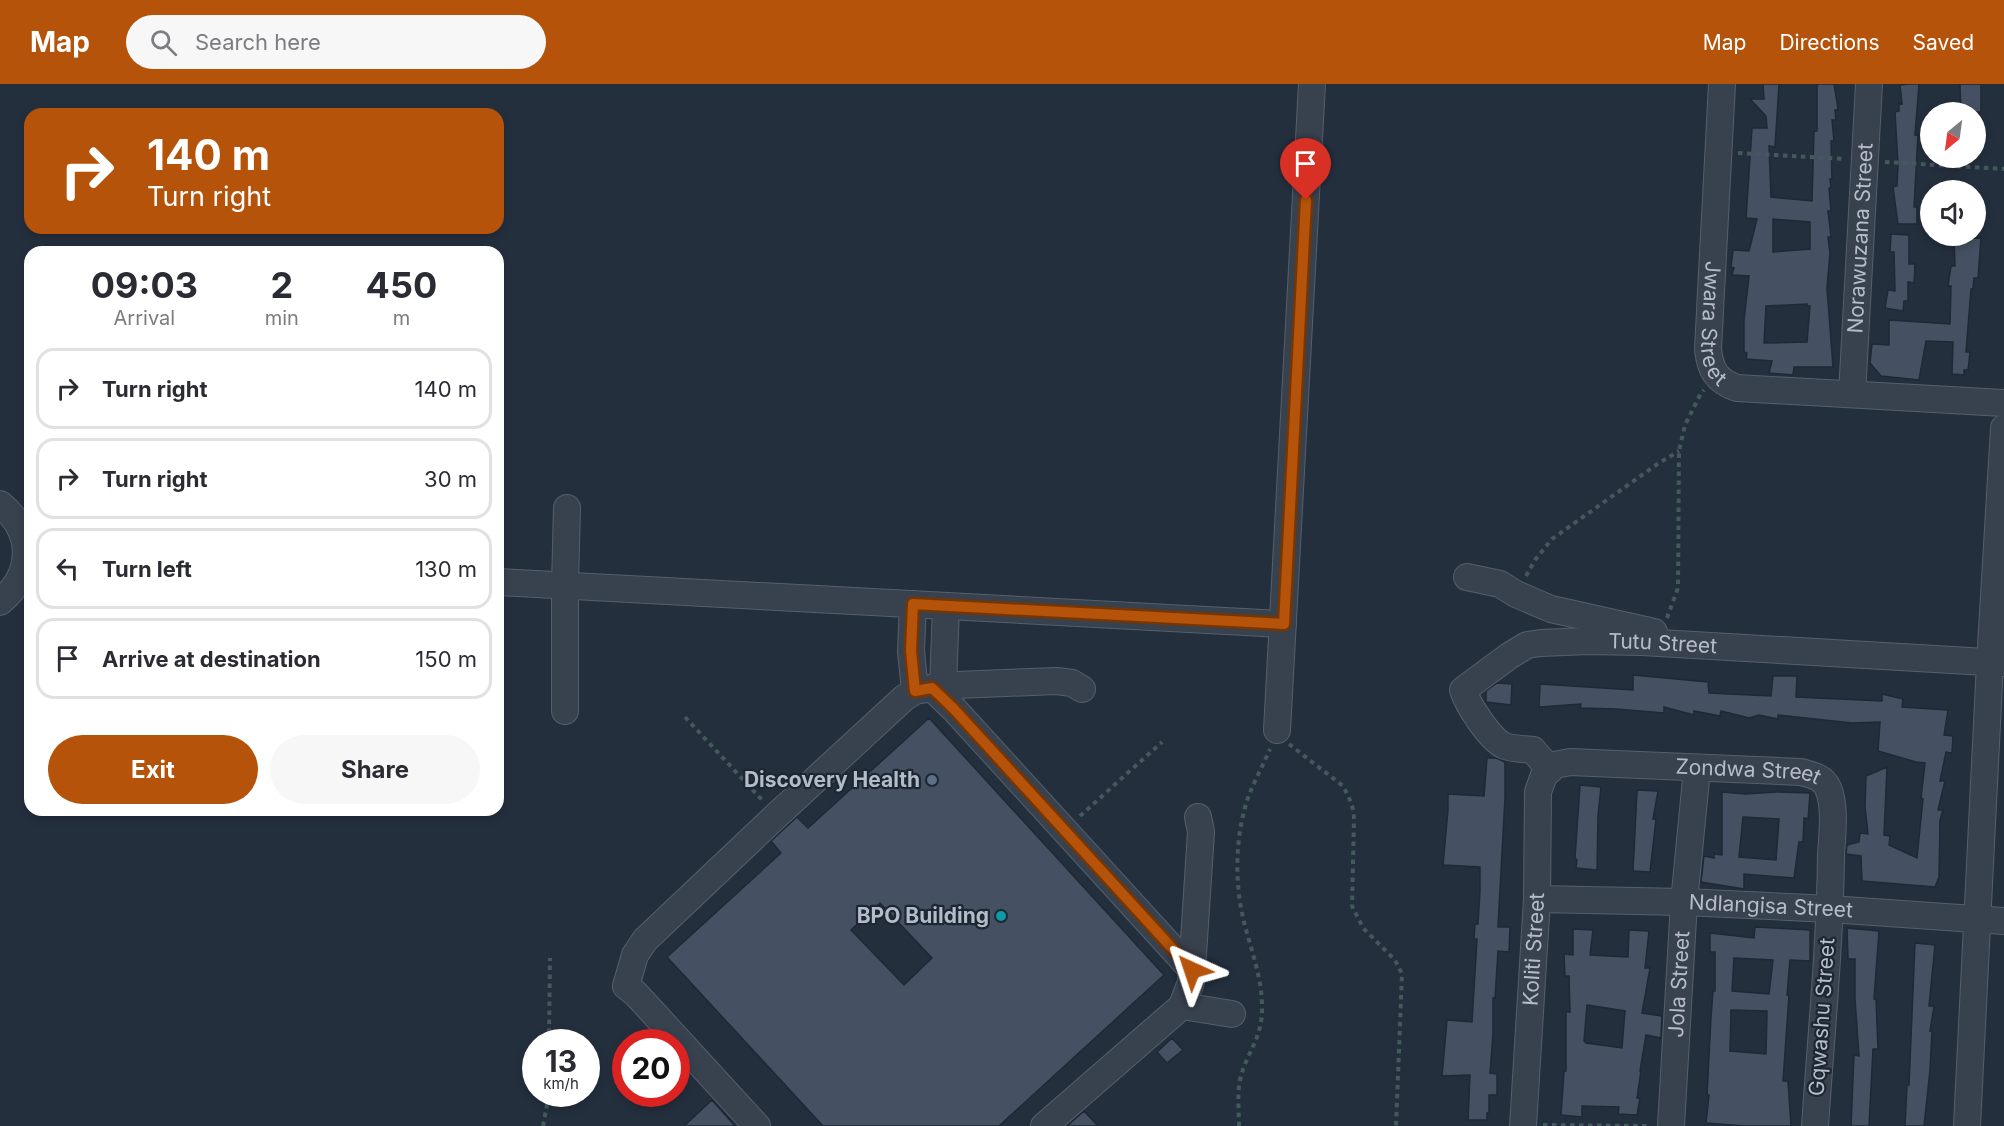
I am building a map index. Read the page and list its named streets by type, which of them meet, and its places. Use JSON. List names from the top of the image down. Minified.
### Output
{"streets":{"street":["Norawuzana Street","Jwara Street","Tutu Street","Zondwa Street","Ndlangisa Street","Koliti Street","Jola Street","Gqwashu Street"]},"crossings":[["Norawuzana Street","Jwara Street"],["Tutu Street","Zondwa Street"],["Tutu Street","Koliti Street"],["Zondwa Street","Ndlangisa Street"],["Zondwa Street","Koliti Street"],["Zondwa Street","Jola Street"],["Zondwa Street","Gqwashu Street"],["Ndlangisa Street","Koliti Street"],["Ndlangisa Street","Jola Street"],["Ndlangisa Street","Gqwashu Street"]],"places":["Discovery Health","BPO Building"],"north":"bottom left","page":{"header":"Map","search":"Search here","nav":["Map","Directions","Saved"],"turn":["140 m","Turn right"],"eta":["09:03","Arrival","2","min","450","m"],"list":[{"name":"Turn right","value":"140 m"},{"name":"Turn right","value":"30 m"},{"name":"Turn left","value":"130 m"},{"name":"Arrive at destination","value":"150 m"}],"buttons":["Exit","Share"],"speed":"13 km/h","limit":"20"}}
